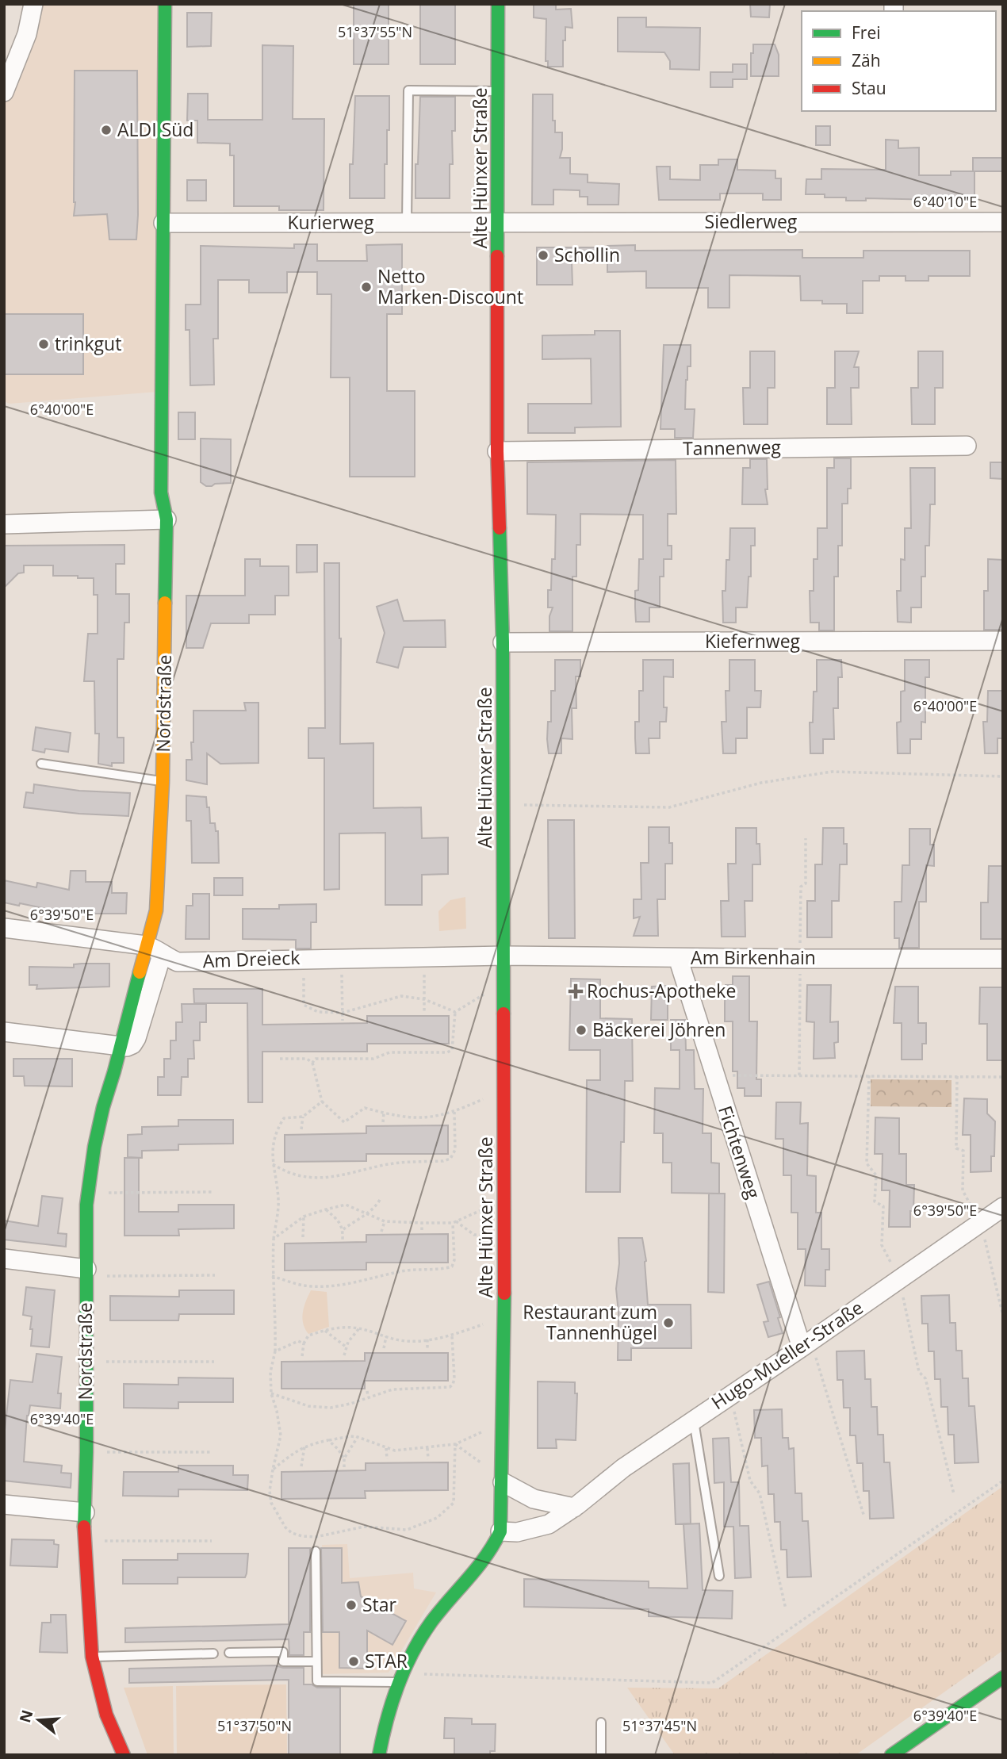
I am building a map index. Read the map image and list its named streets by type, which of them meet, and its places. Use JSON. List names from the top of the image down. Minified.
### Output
{"streets":{"street":["Alte Hünxer Straße","Siedlerweg","Kurierweg","Tannenweg","Kiefernweg","Nordstraße","Am Birkenhain","Am Dreieck","Fichtenweg","Hugo-Mueller-Straße"]},"crossings":[["Alte Hünxer Straße","Siedlerweg"],["Alte Hünxer Straße","Kurierweg"],["Alte Hünxer Straße","Tannenweg"],["Alte Hünxer Straße","Kiefernweg"],["Alte Hünxer Straße","Am Birkenhain"],["Alte Hünxer Straße","Am Dreieck"],["Alte Hünxer Straße","Hugo-Mueller-Straße"],["Siedlerweg","Kurierweg"],["Nordstraße","Am Dreieck"],["Am Birkenhain","Am Dreieck"],["Am Birkenhain","Fichtenweg"],["Fichtenweg","Hugo-Mueller-Straße"]],"places":{"other":["ALDI Süd","Schollin","Netto Marken-Discount","trinkgut","Bäckerei Jöhren","Restaurant zum Tannenhügel","Star","STAR"],"health":["Rochus-Apotheke"]},"legend":["Frei","Zäh","Stau"],"north":"left","coordinates":["51°37'55\"N","6°40'10\"E","6°40'00\"E","6°39'50\"E","6°39'40\"E","51°37'50\"N","51°37'45\"N"]}
